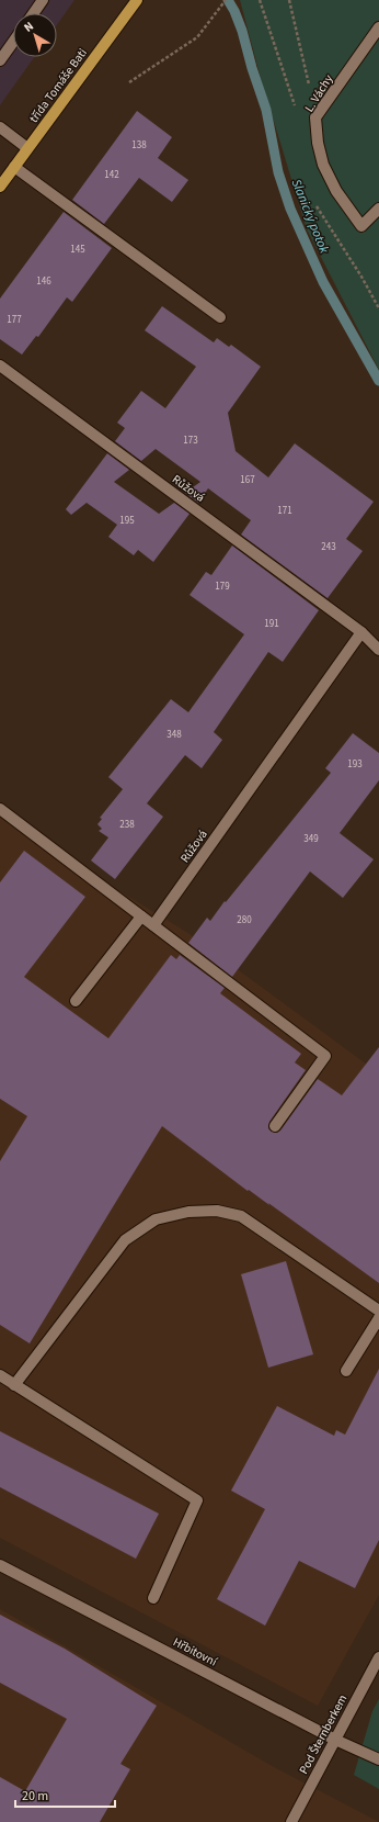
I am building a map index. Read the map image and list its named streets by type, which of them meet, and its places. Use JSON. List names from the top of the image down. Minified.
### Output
{"streets":{"main road":["třída Tomáše Bati"],"street":["L. Váchy","Růžová","Hřbitovní","Pod Šternberkem"]},"crossings":[["Hřbitovní","Pod Šternberkem"]],"water":["Slanický potok"],"house_numbers":["138","142","145","146","177","173","167","171","195","243","179","191","348","193","238","349","280"],"scale_bar":"20 m","north":"top left"}
